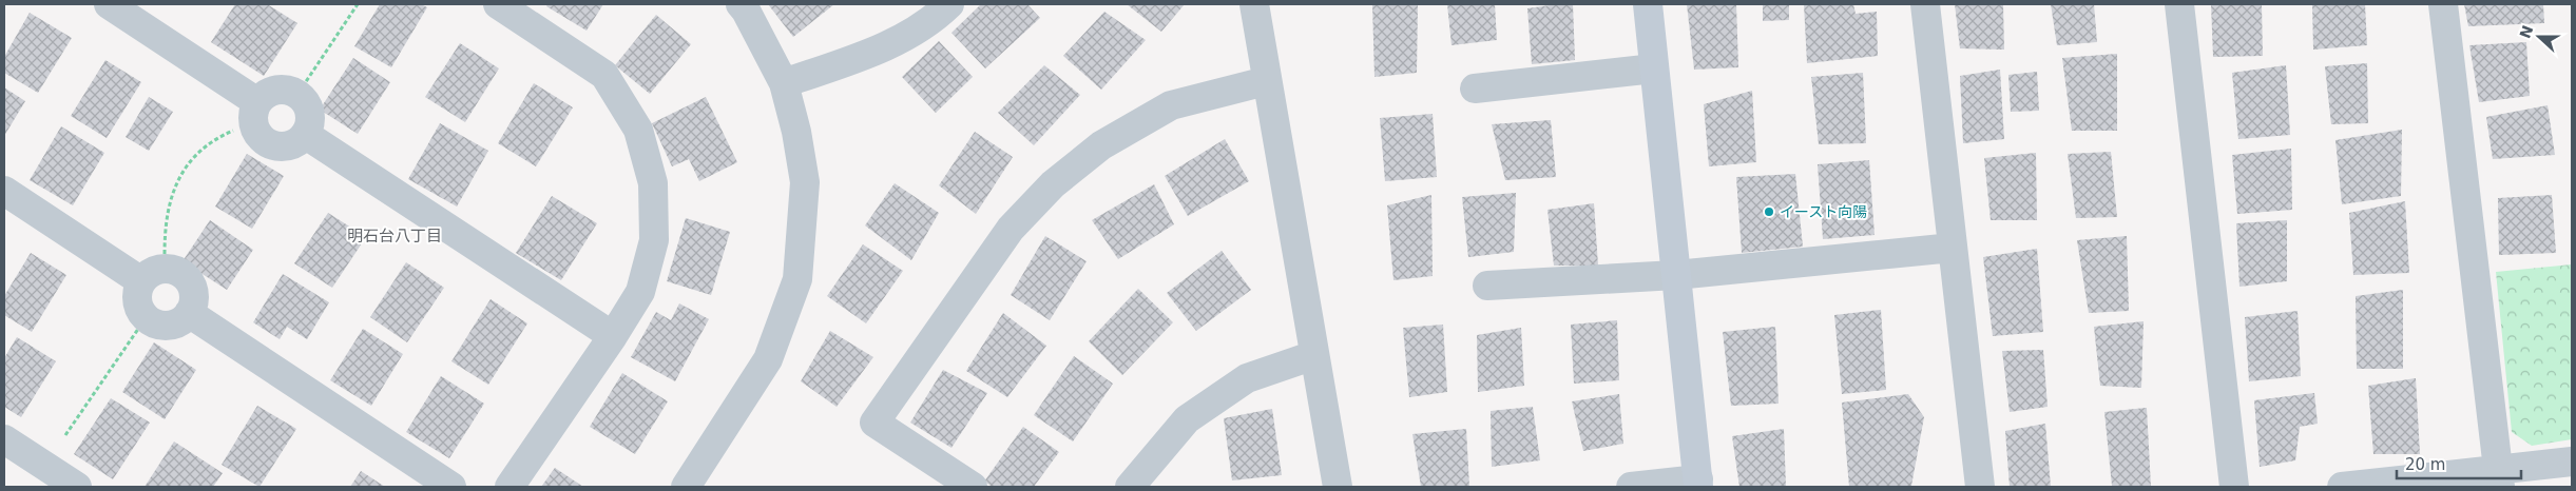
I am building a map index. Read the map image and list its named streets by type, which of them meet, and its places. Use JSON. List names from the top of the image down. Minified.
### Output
{"districts":["明石台八丁目"],"places":["イースト向陽"],"scale_bar":"20 m","north":"left"}
